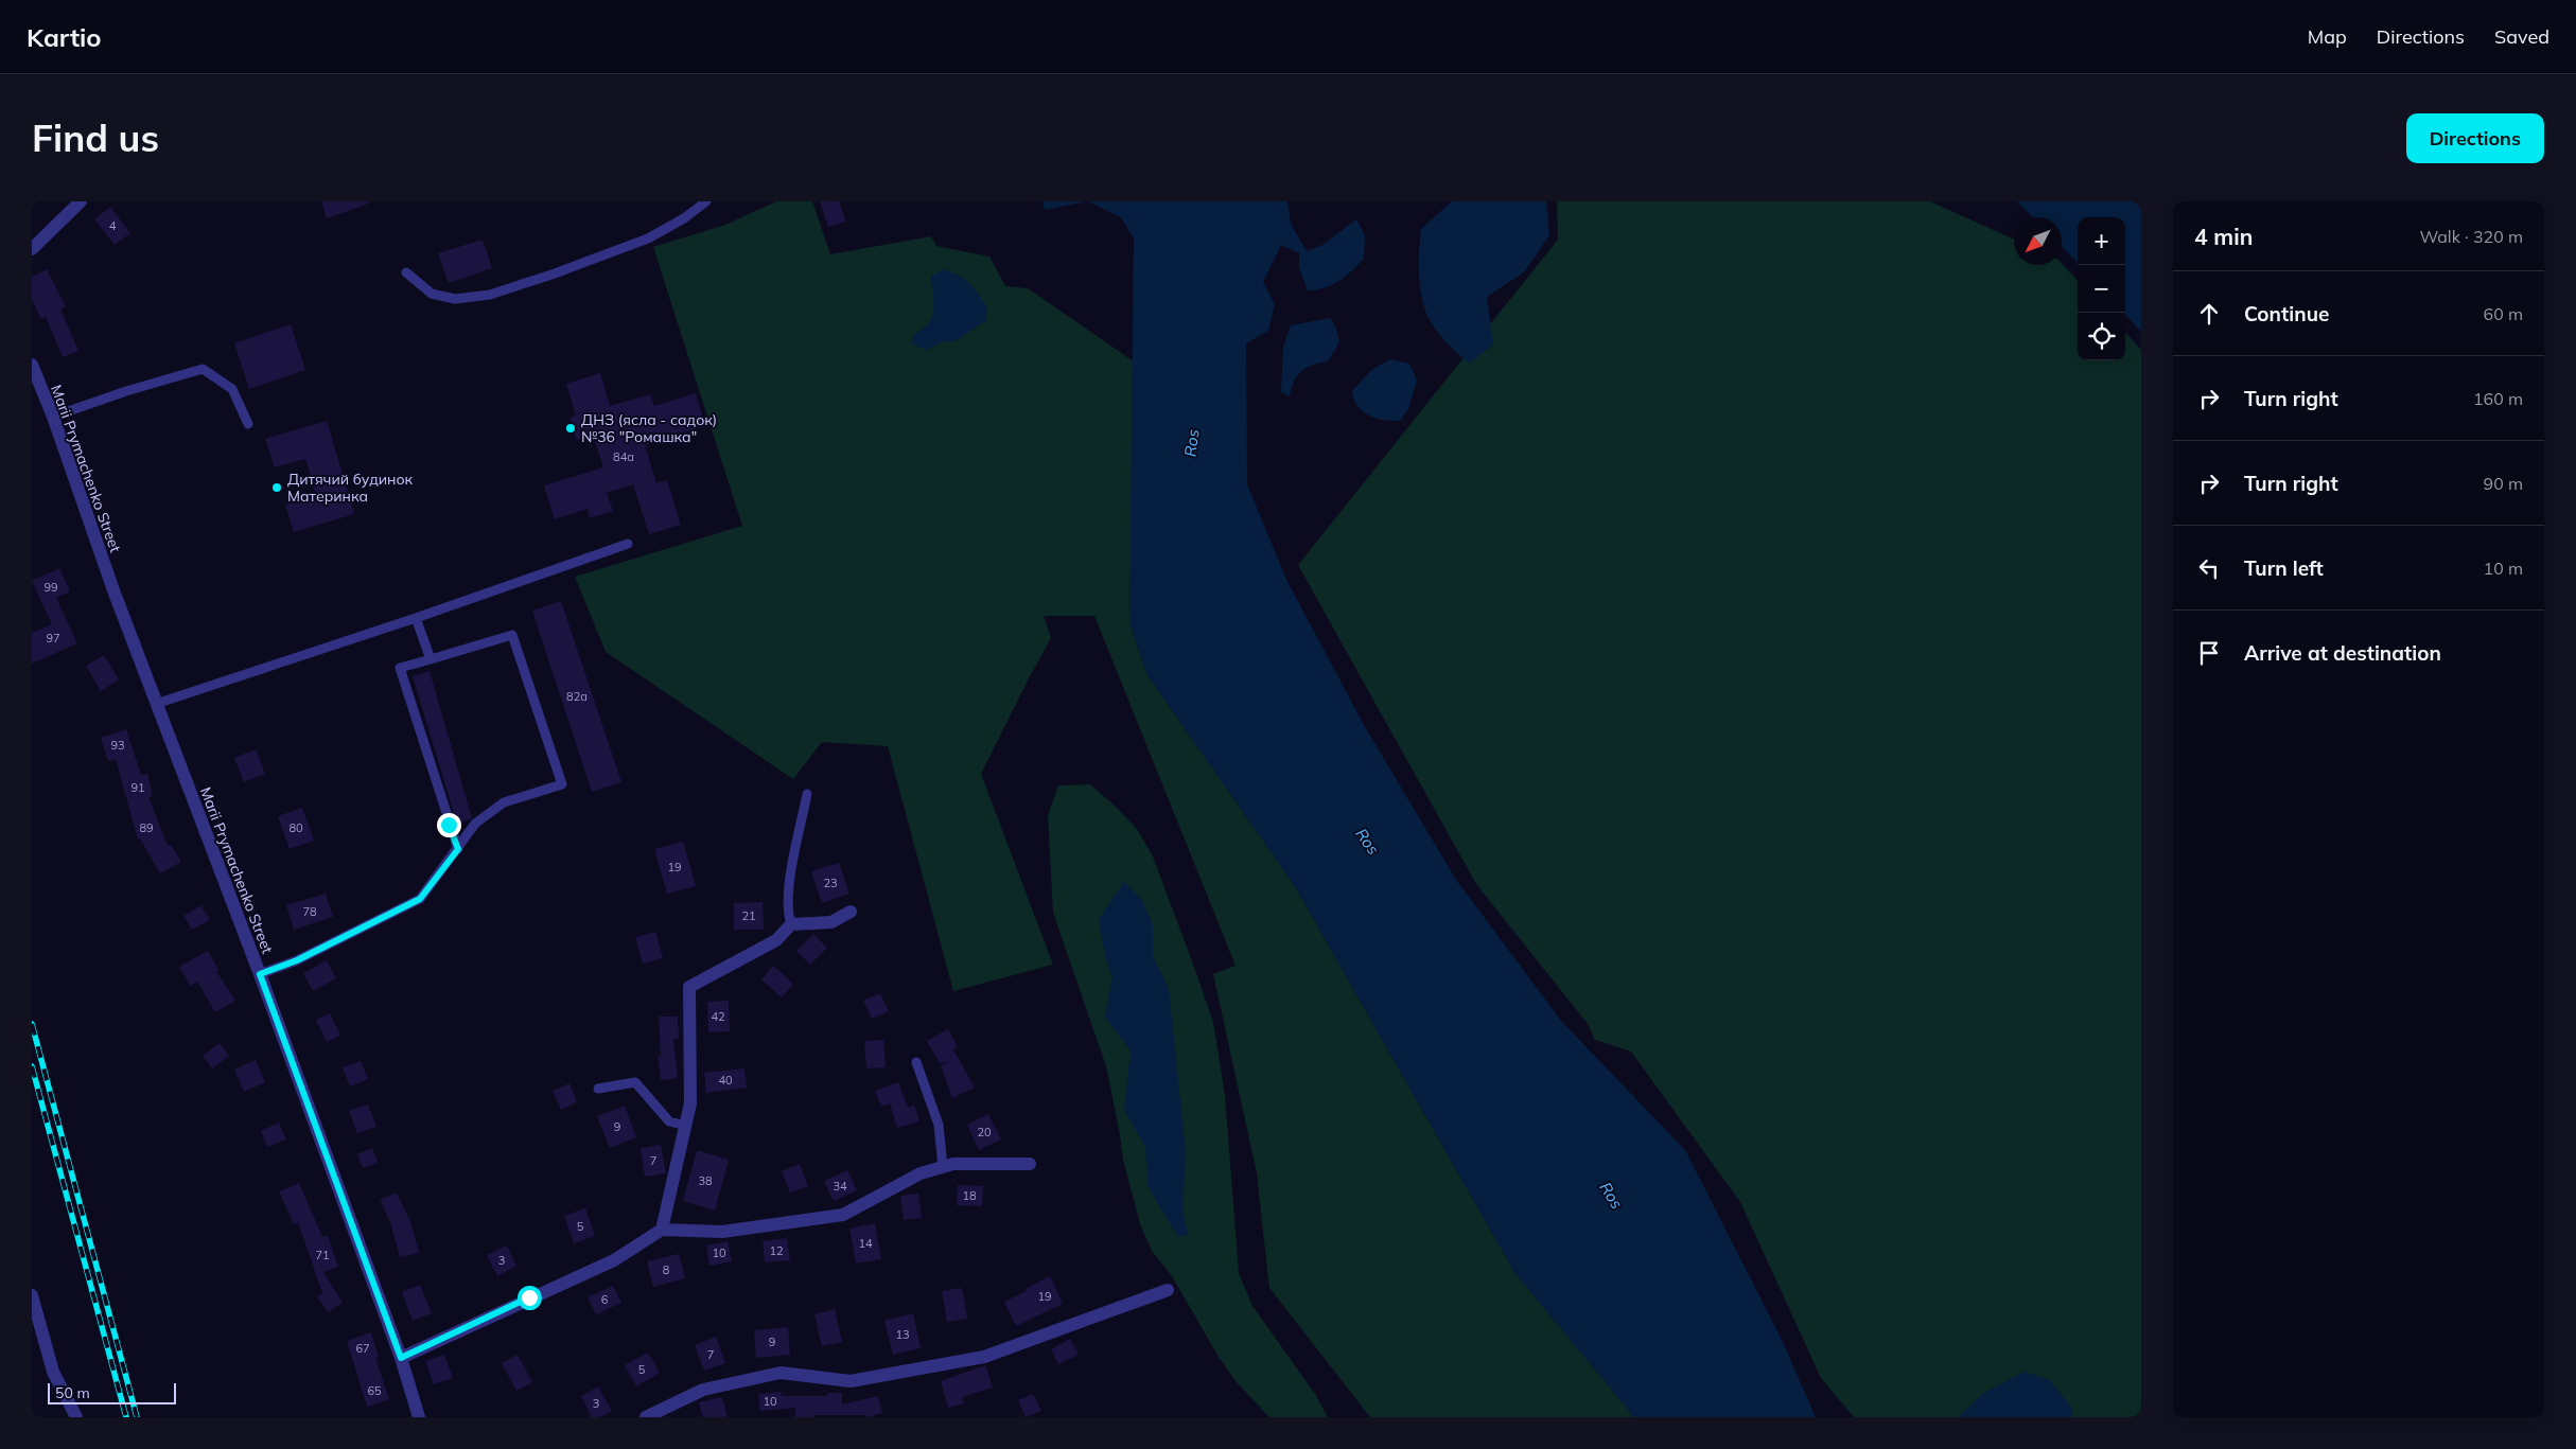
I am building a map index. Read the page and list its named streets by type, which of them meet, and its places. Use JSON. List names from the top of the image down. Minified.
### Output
{"streets":{"street":["Marii Prymachenko Street"]},"water":["Ros"],"places":["ДНЗ (ясла - садок) №36 \"Ромашка\"","Дитячий будинок Материнка"],"house_numbers":["4","84а","99","97","82а","93","91","89","80","19","23","78","21","42","40","9","20","7","38","34","18","5","14","12","10","71","3","8","19","6","13","9","67","7","5","65","10","3"],"scale_bar":"50 m","north":"bottom left","page":{"header":"Kartio","nav":["Map","Directions","Saved"],"buttons":"Directions","title":"Find us","heading":["4 min","Walk · 320 m"],"map_buttons":["+","−"],"list":[["Continue","60 m"],["Turn right","160 m"],["Turn right","90 m"],["Turn left","10 m"],"Arrive at destination"],"scale":"50 m"}}
